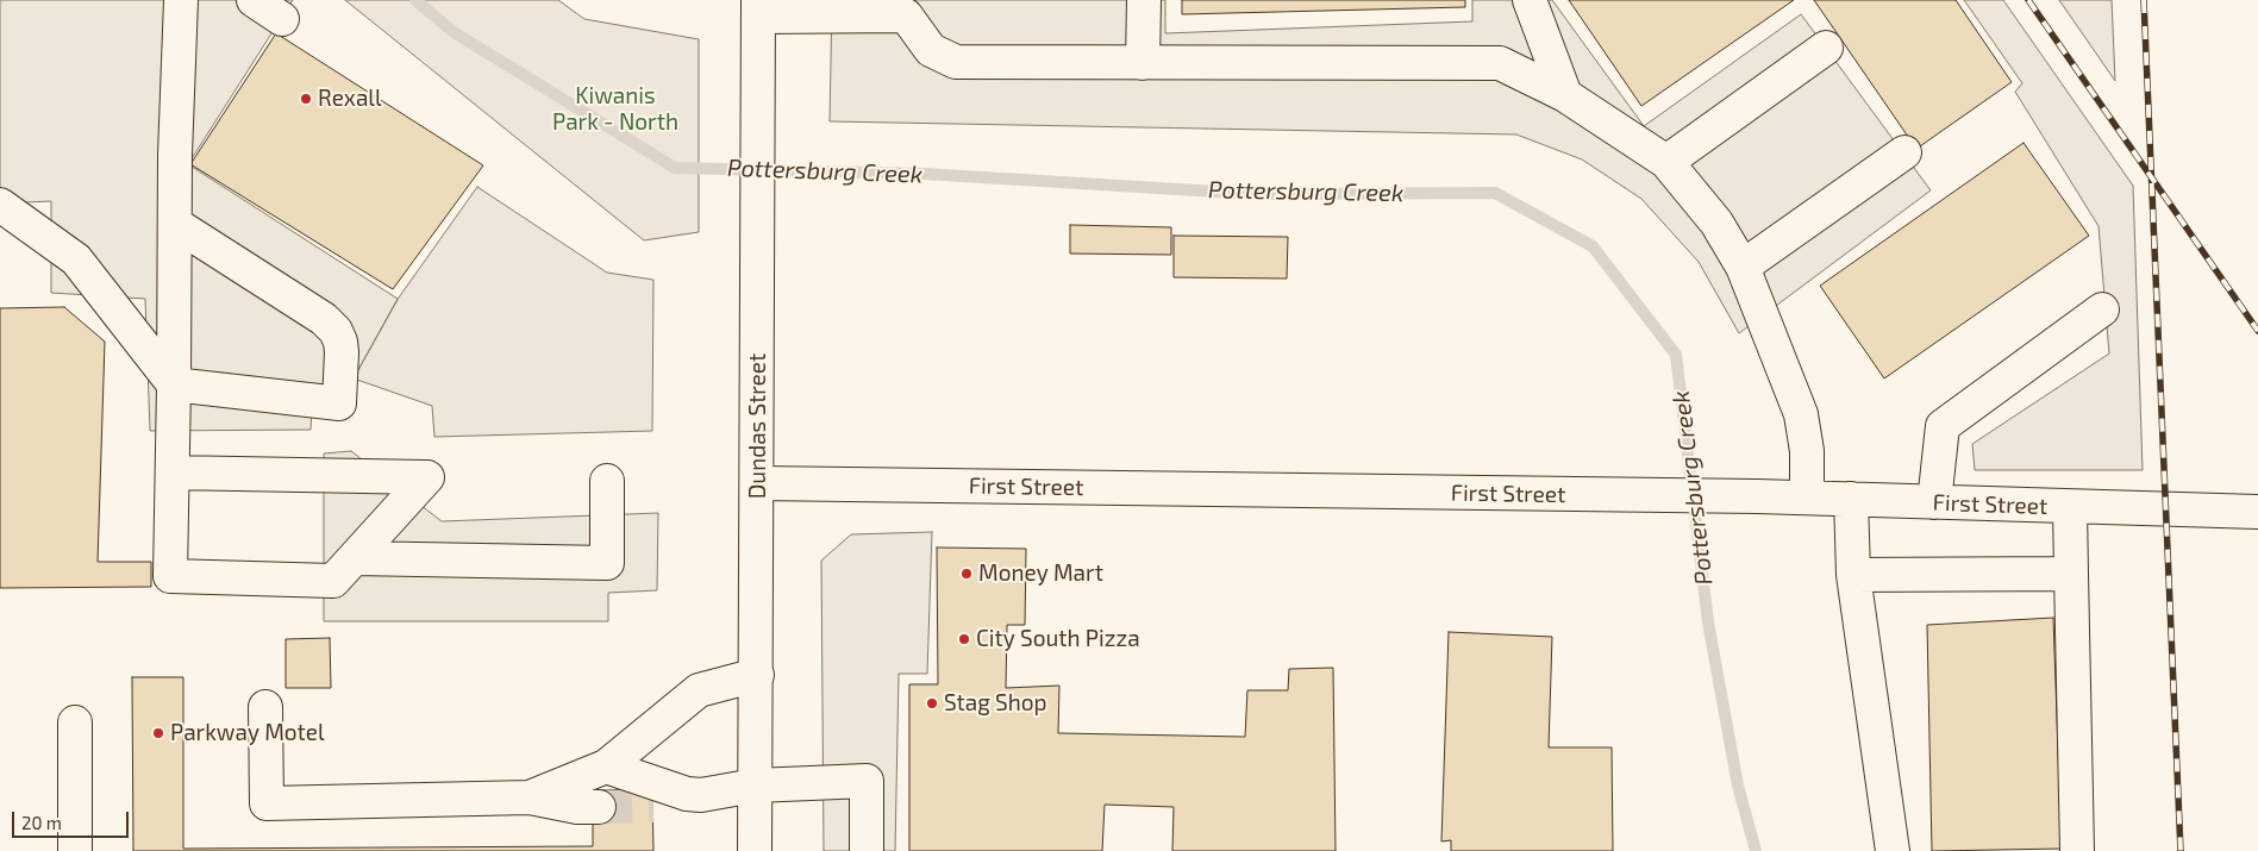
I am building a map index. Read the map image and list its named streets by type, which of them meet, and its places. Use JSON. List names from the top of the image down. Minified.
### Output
{"streets":{"street":["Dundas Street","First Street"]},"crossings":[["Dundas Street","First Street"]],"water":["Pottersburg Creek"],"parks":["Kiwanis Park - North"],"places":["Rexall","Money Mart","City South Pizza","Stag Shop","Parkway Motel"],"scale_bar":"20 m"}
